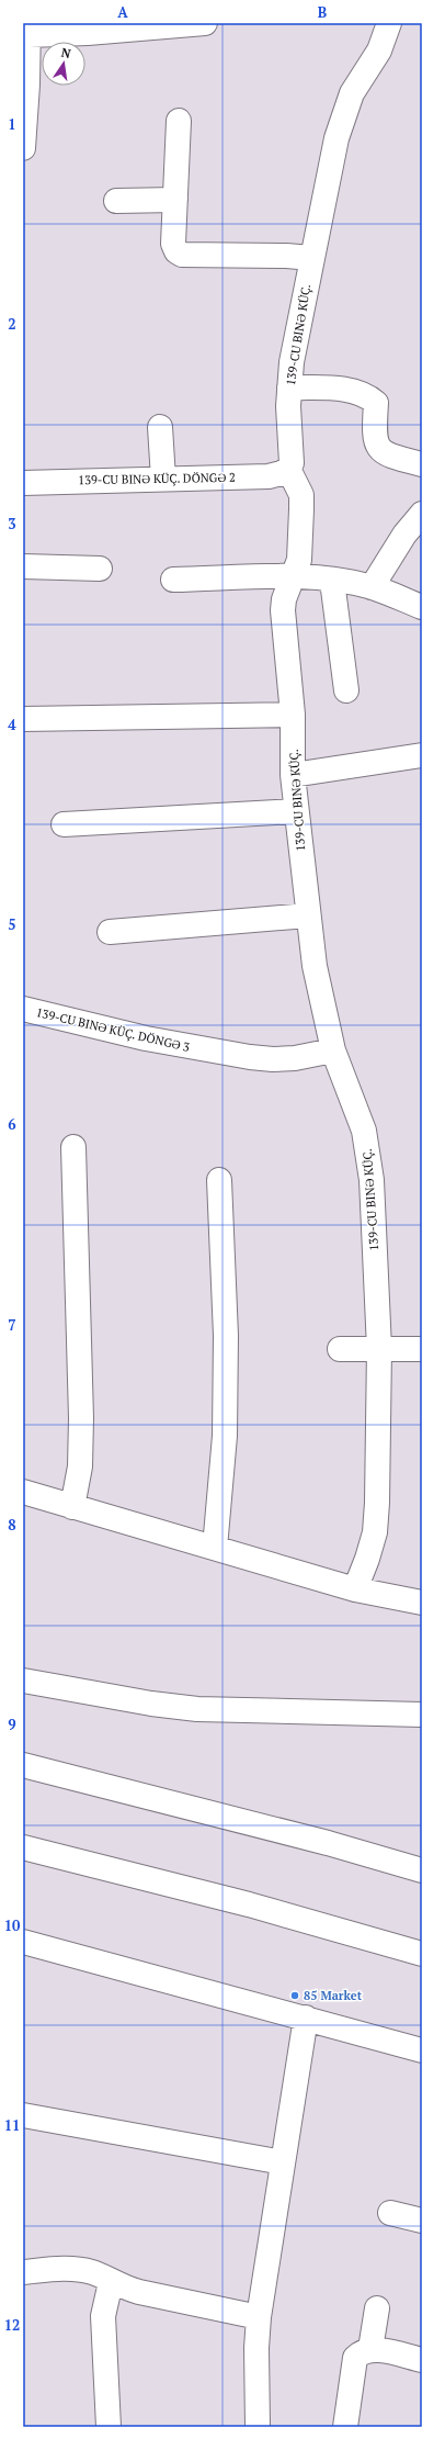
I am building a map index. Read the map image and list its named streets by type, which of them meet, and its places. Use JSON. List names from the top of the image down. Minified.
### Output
{"streets":{"street":["139-CU BINƏ KÜÇ.","139-CU BINƏ KÜÇ. DÖNGƏ 2","139-CU BINƏ KÜÇ. DÖNGƏ 3"]},"crossings":[["139-CU BINƏ KÜÇ.","139-CU BINƏ KÜÇ. DÖNGƏ 2"],["139-CU BINƏ KÜÇ.","139-CU BINƏ KÜÇ. DÖNGƏ 3"]],"places":["85 Market"],"north":"top","grid":{"columns":["A","B"],"rows":["1","2","3","4","5","6","7","8","9","10","11","12"]}}
